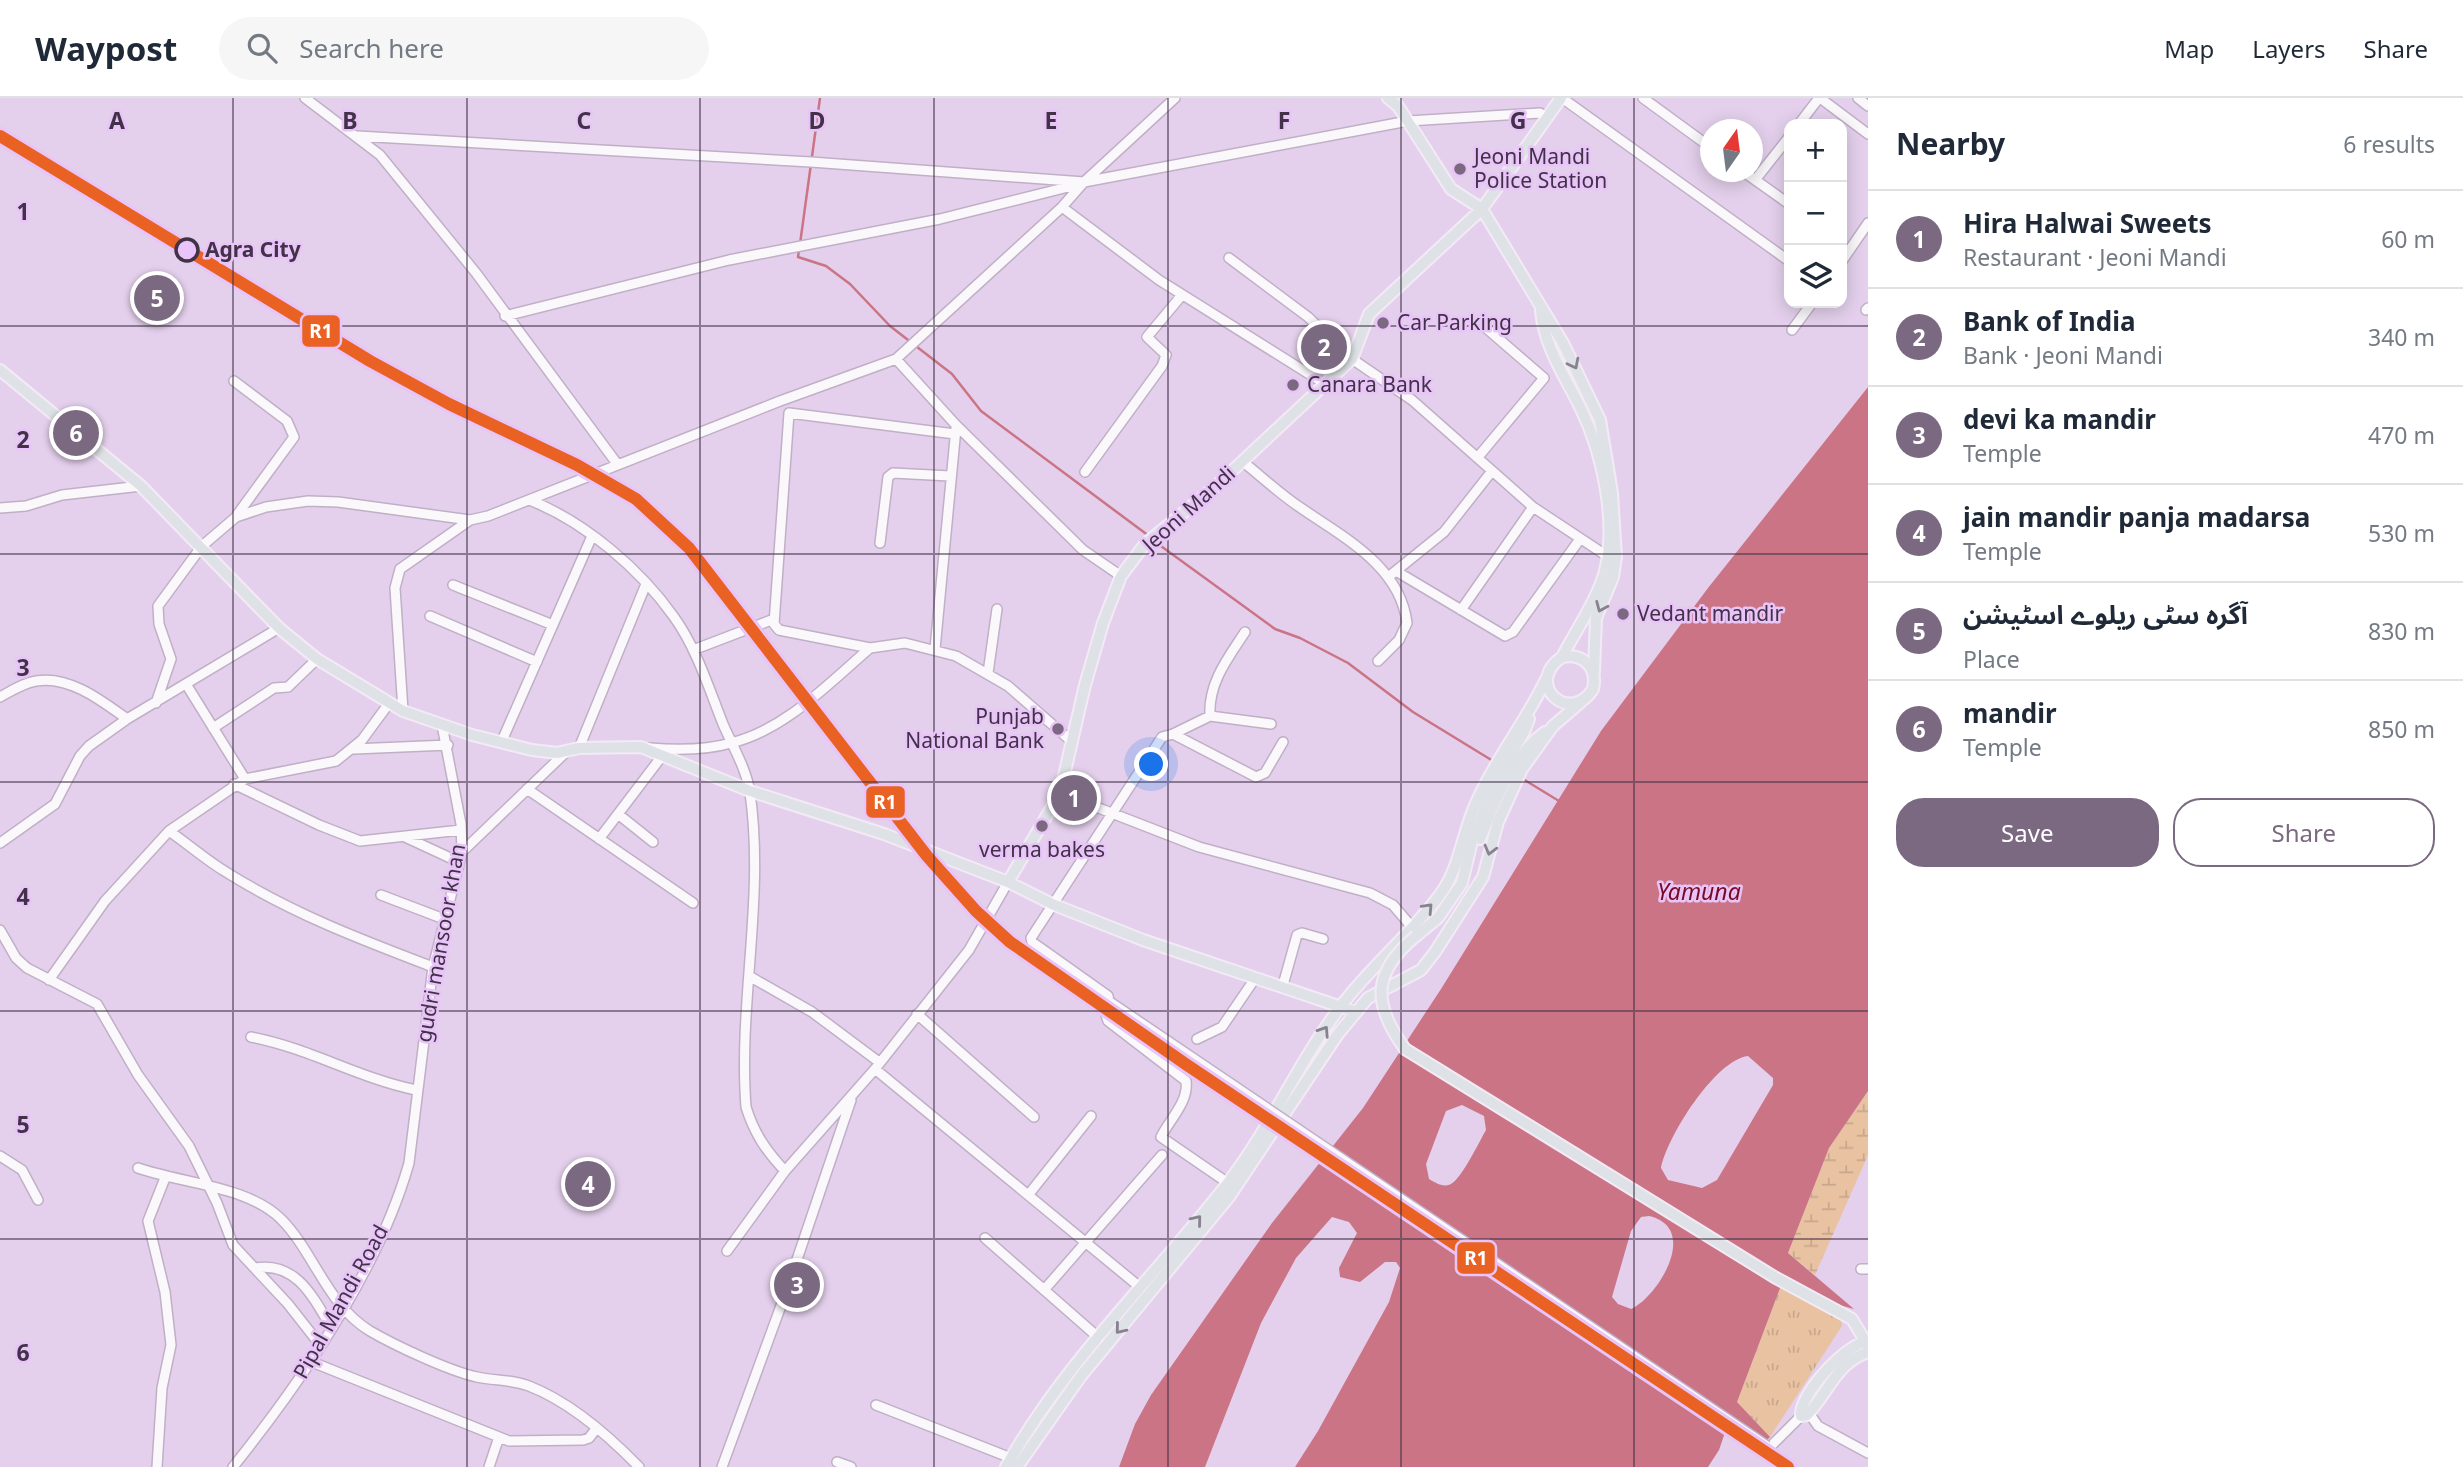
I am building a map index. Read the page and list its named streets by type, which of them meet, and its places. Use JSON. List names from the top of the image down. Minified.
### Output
{"streets":{"main road":["Jeoni Mandi"],"street":["gudri mansoor khan","Pipal Mandi Road"]},"crossings":[["gudri mansoor khan","Pipal Mandi Road"]],"water":["Yamuna"],"places":["Jeoni Mandi Police Station","Agra City","Car Parking","Canara Bank","Vedant mandir","Punjab National Bank","verma bakes"],"lines":["transit line R1"],"north":"top","page":{"header":"Waypost","search":"Search here","nav":["Map","Layers","Share"],"heading":["Nearby","6 results"],"map_buttons":["+","−"],"list":[{"mark":"1","name":"Hira Halwai Sweets","note":"Restaurant · Jeoni Mandi","value":"60 m"},{"mark":"2","name":"Bank of India","note":"Bank · Jeoni Mandi","value":"340 m"},{"mark":"3","name":"devi ka mandir","note":"Temple","value":"470 m"},{"mark":"4","name":"jain mandir panja madarsa","note":"Temple","value":"530 m"},{"mark":"5","name":"آگرہ سٹی ریلوے اسٹیشن","note":"Place","value":"830 m"},{"mark":"6","name":"mandir","note":"Temple","value":"850 m"}],"pins":["5","2","6","1","4","3"],"buttons":["Save","Share"]},"grid":{"columns":["A","B","C","D","E","F","G"],"rows":["1","2","3","4","5","6"]}}
